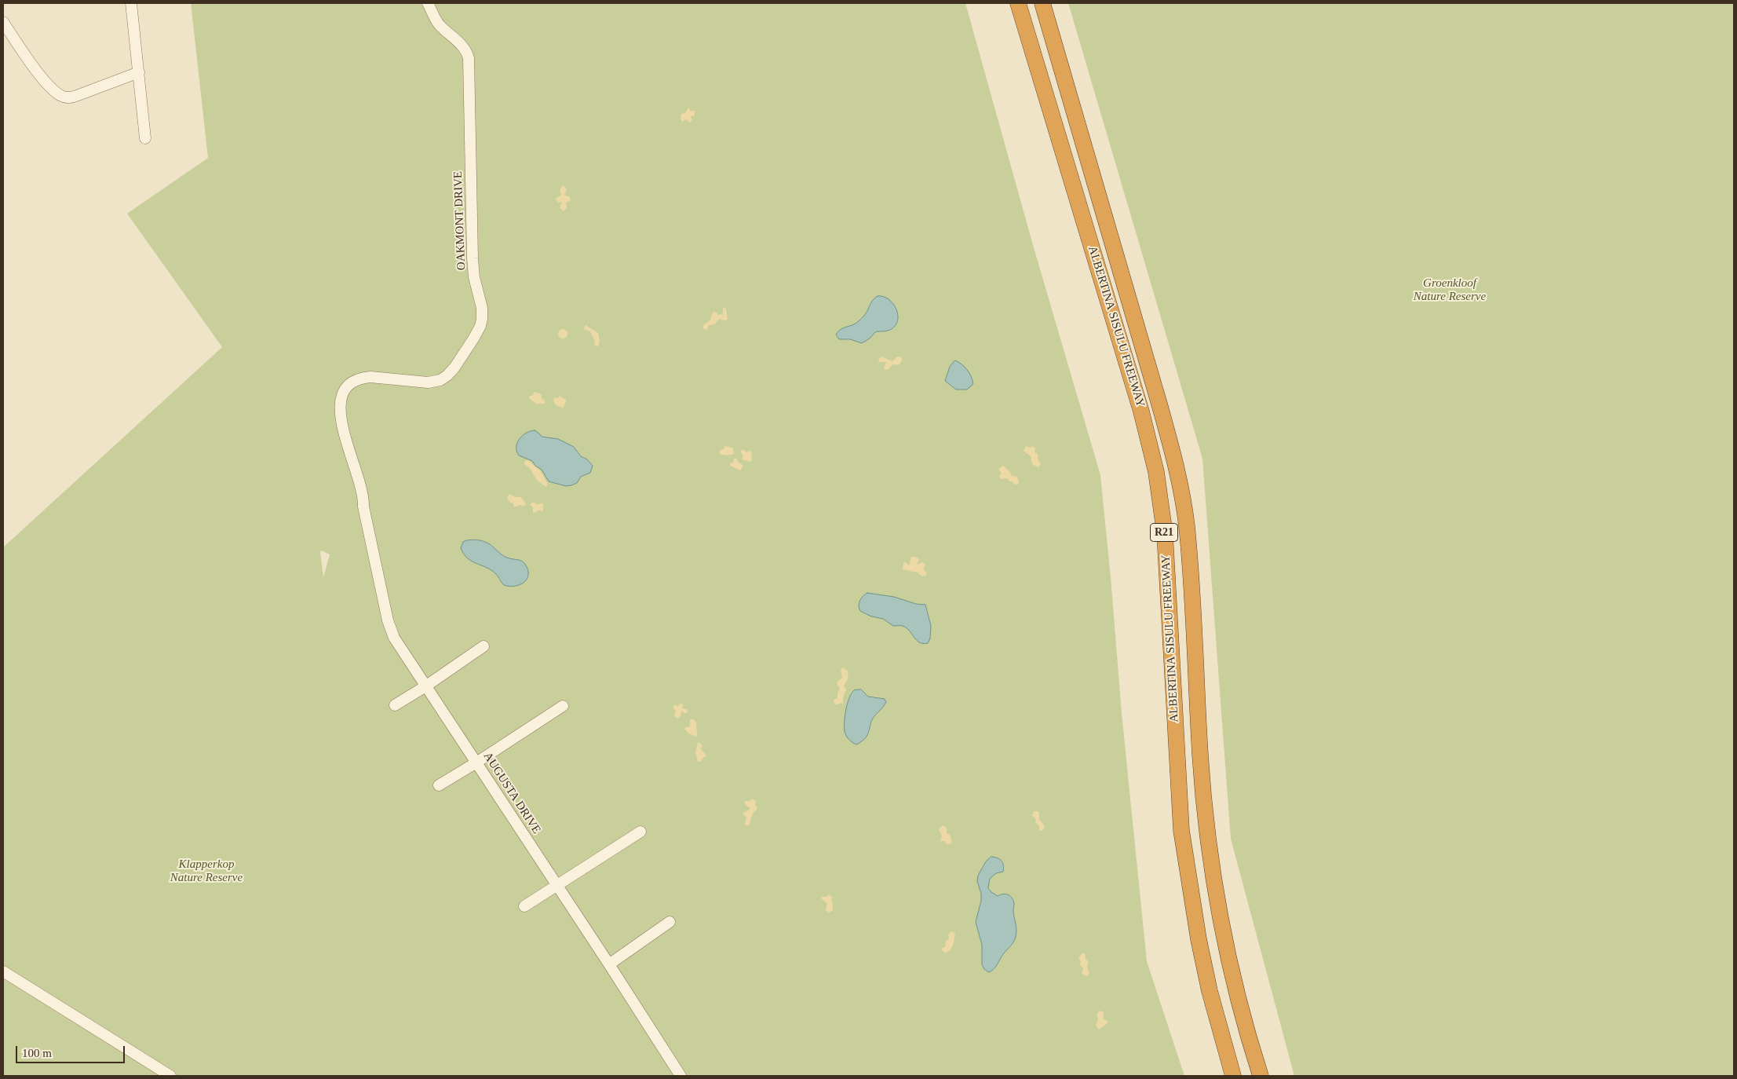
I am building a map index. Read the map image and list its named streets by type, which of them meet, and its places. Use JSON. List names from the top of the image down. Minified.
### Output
{"streets":{"highway":["ALBERTINA SISULU FREEWAY","R21"],"street":["OAKMONT DRIVE","AUGUSTA DRIVE"]},"crossings":[["OAKMONT DRIVE","AUGUSTA DRIVE"]],"parks":["Groenkloof Nature Reserve","Klapperkop Nature Reserve"],"scale_bar":"100 m"}
